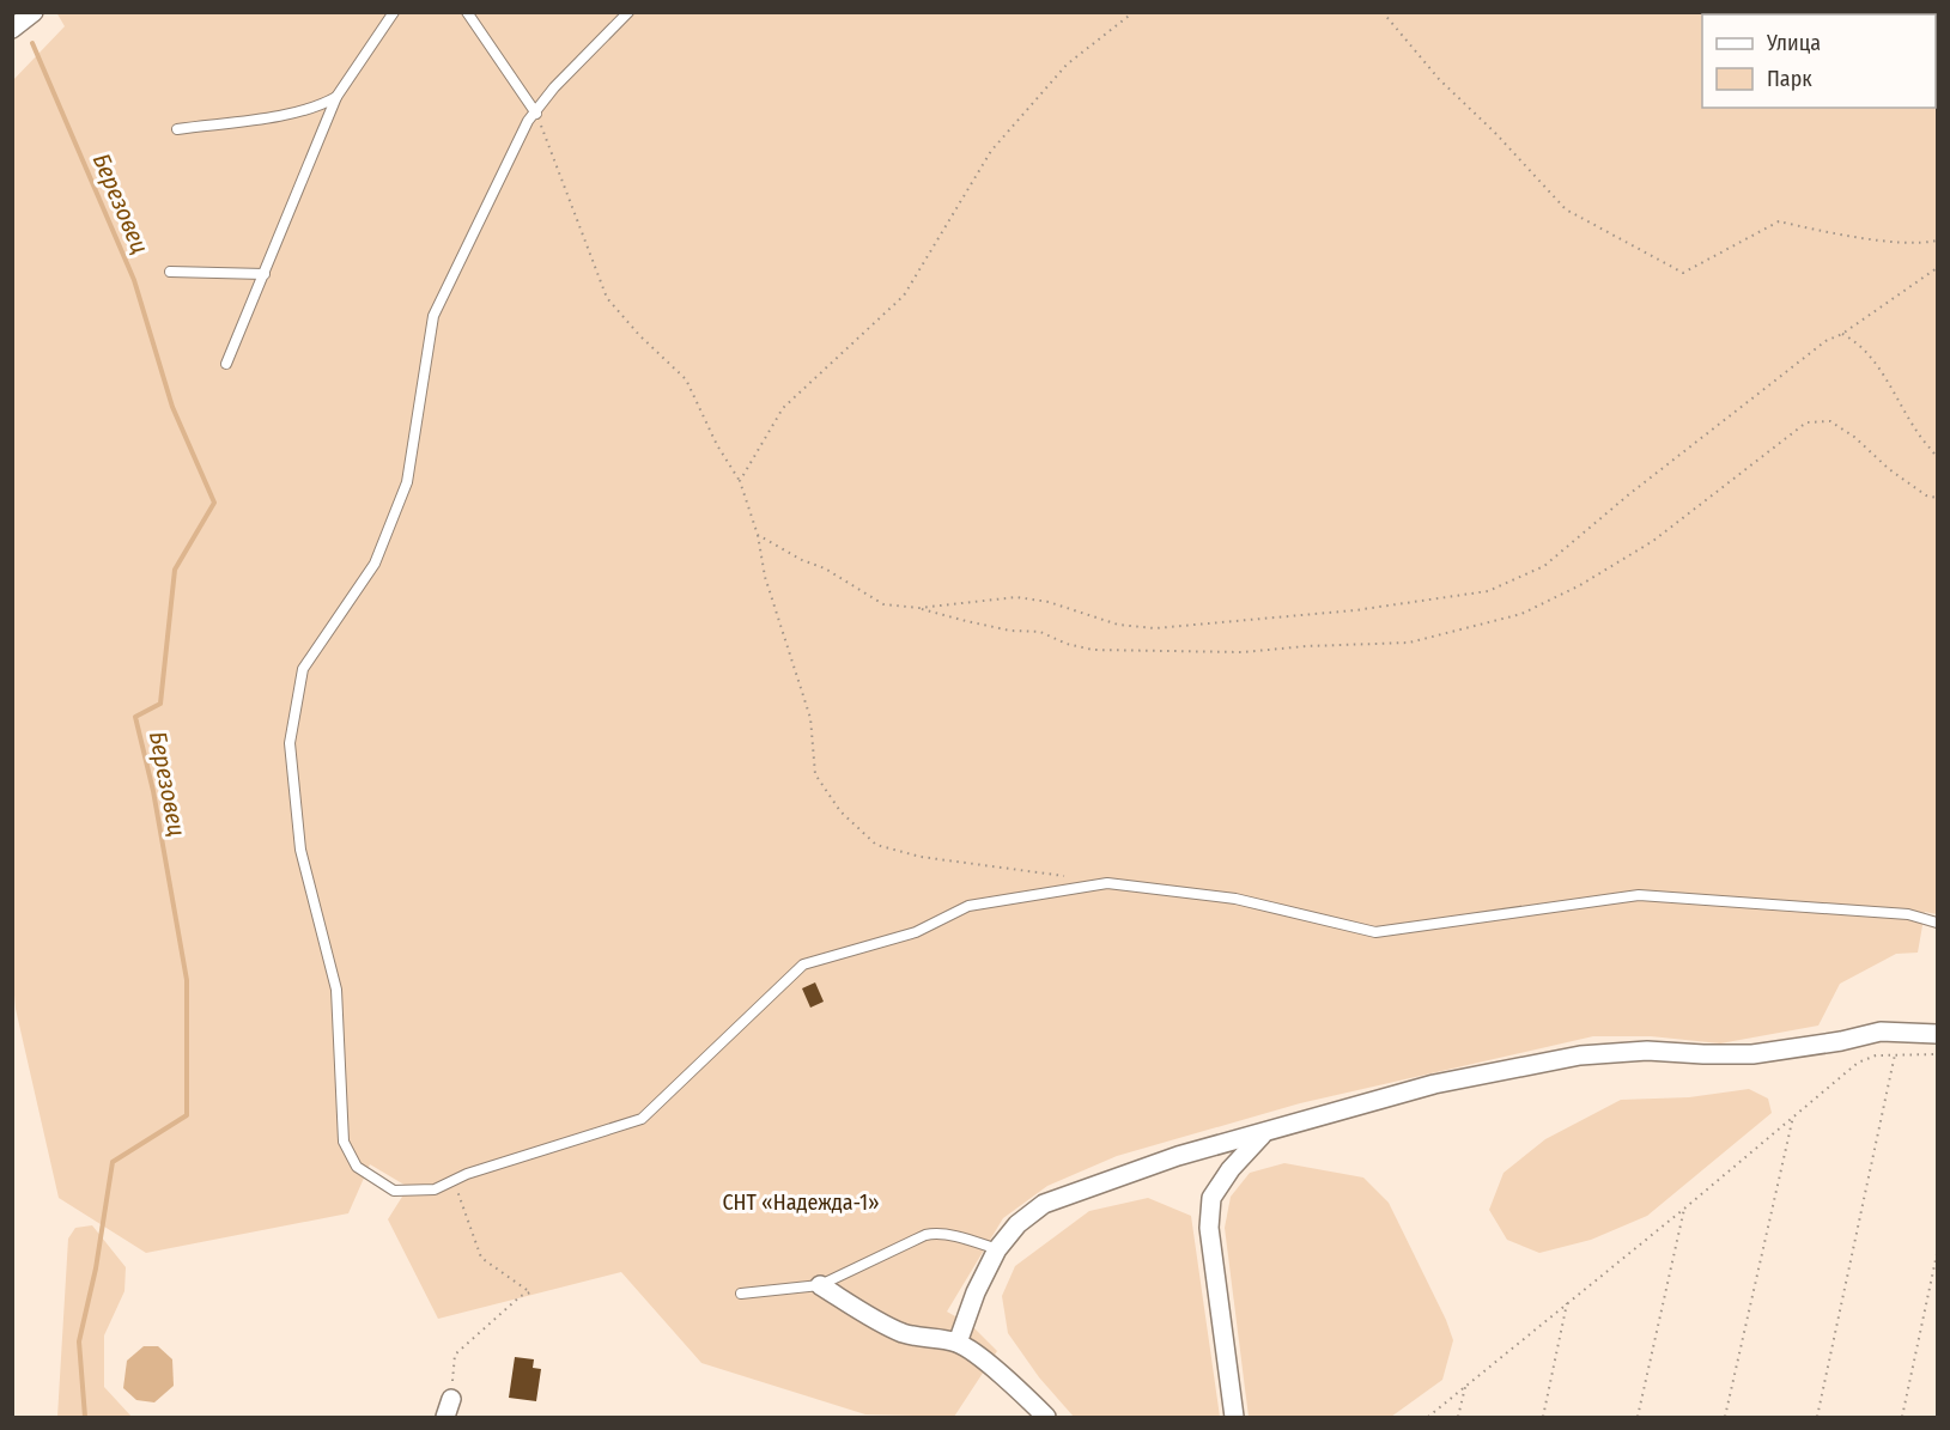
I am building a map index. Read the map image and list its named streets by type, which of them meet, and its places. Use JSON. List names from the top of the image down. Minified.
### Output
{"water":["Березовец"],"parks":["СНТ «Надежда-1»"],"legend":["Улица","Парк"]}
